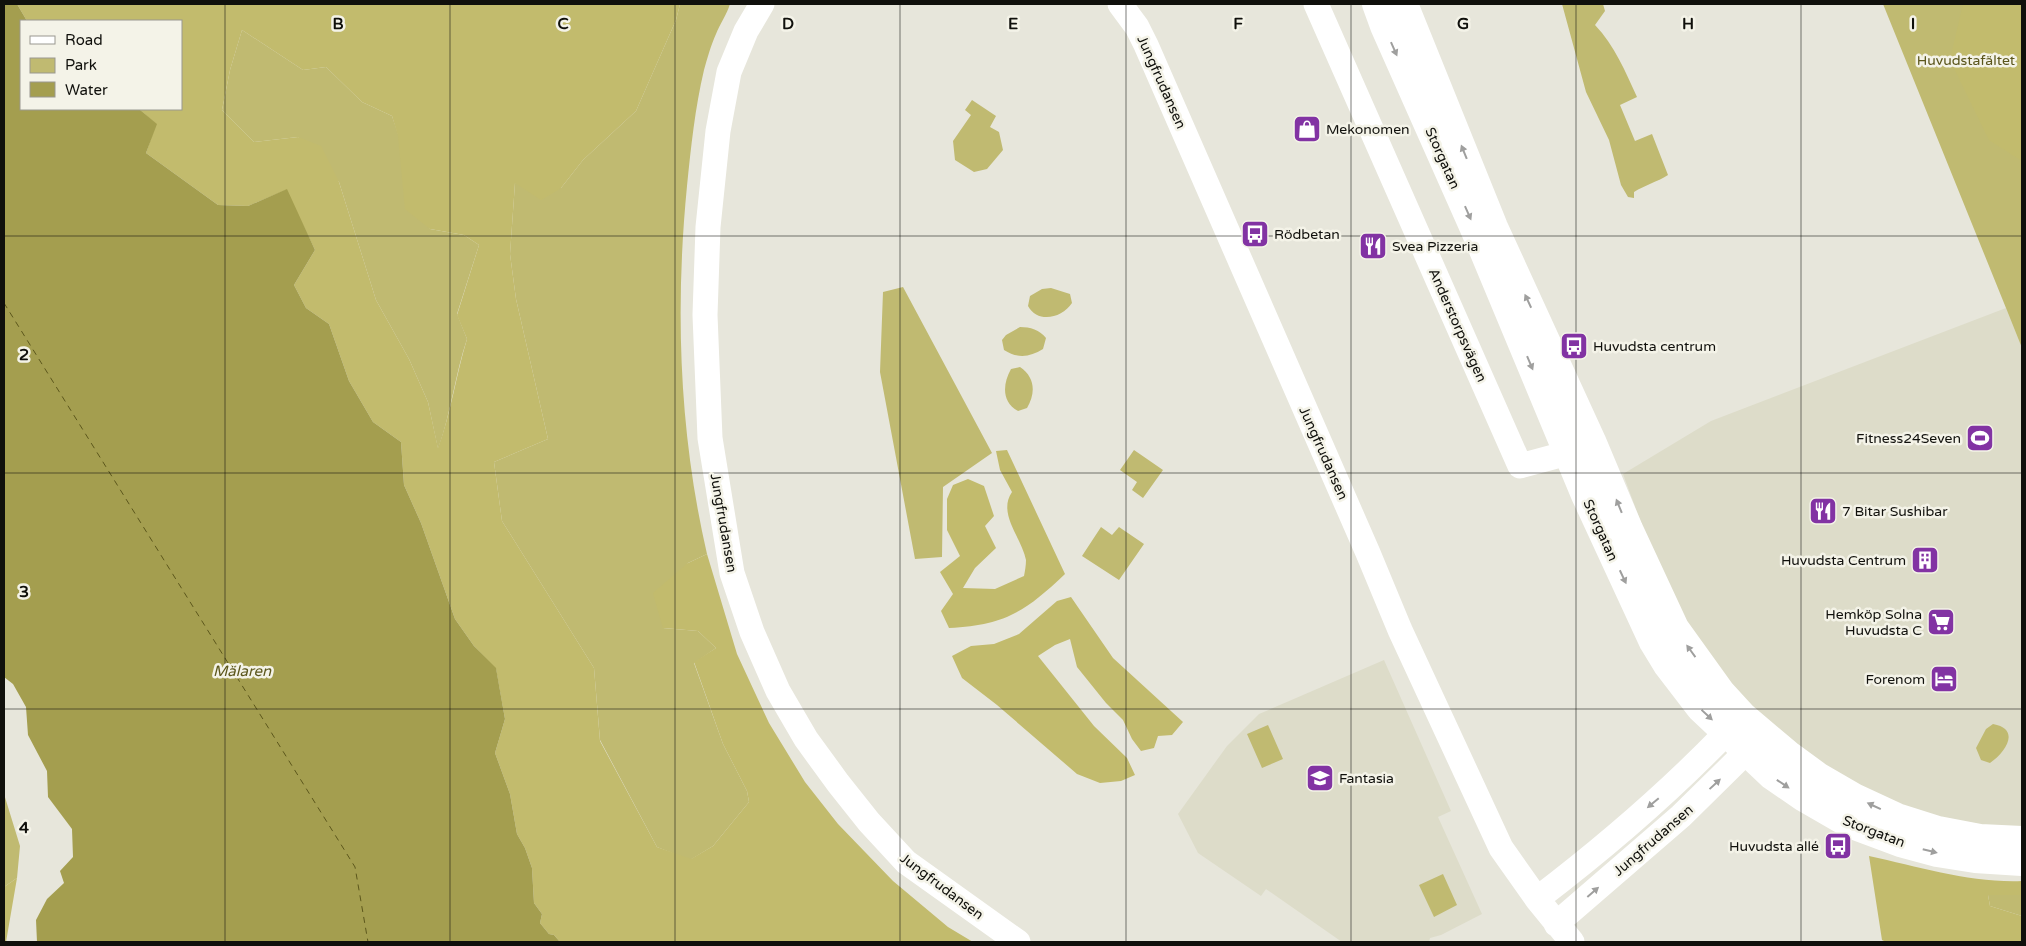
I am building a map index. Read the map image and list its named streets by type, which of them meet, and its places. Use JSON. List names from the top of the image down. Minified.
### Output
{"streets":{"street":["Jungfrudansen","Storgatan","Anderstorpsvägen"]},"crossings":[["Jungfrudansen","Storgatan"],["Storgatan","Anderstorpsvägen"]],"water":["Mälaren"],"parks":["Huvudstafältet"],"places":{"shop":["Mekonomen"],"bus stop":["Rödbetan","Huvudsta centrum","Huvudsta allé"],"restaurant":["Svea Pizzeria","7 Bitar Sushibar"],"sports":["Fitness24Seven"],"building":["Huvudsta Centrum"],"supermarket":["Hemköp Solna Huvudsta C"],"hotel":["Forenom"],"school or university":["Fantasia"]},"legend":["Road","Park","Water"],"grid":{"columns":["B","C","D","E","F","G","H","I"],"rows":["2","3","4"]}}
